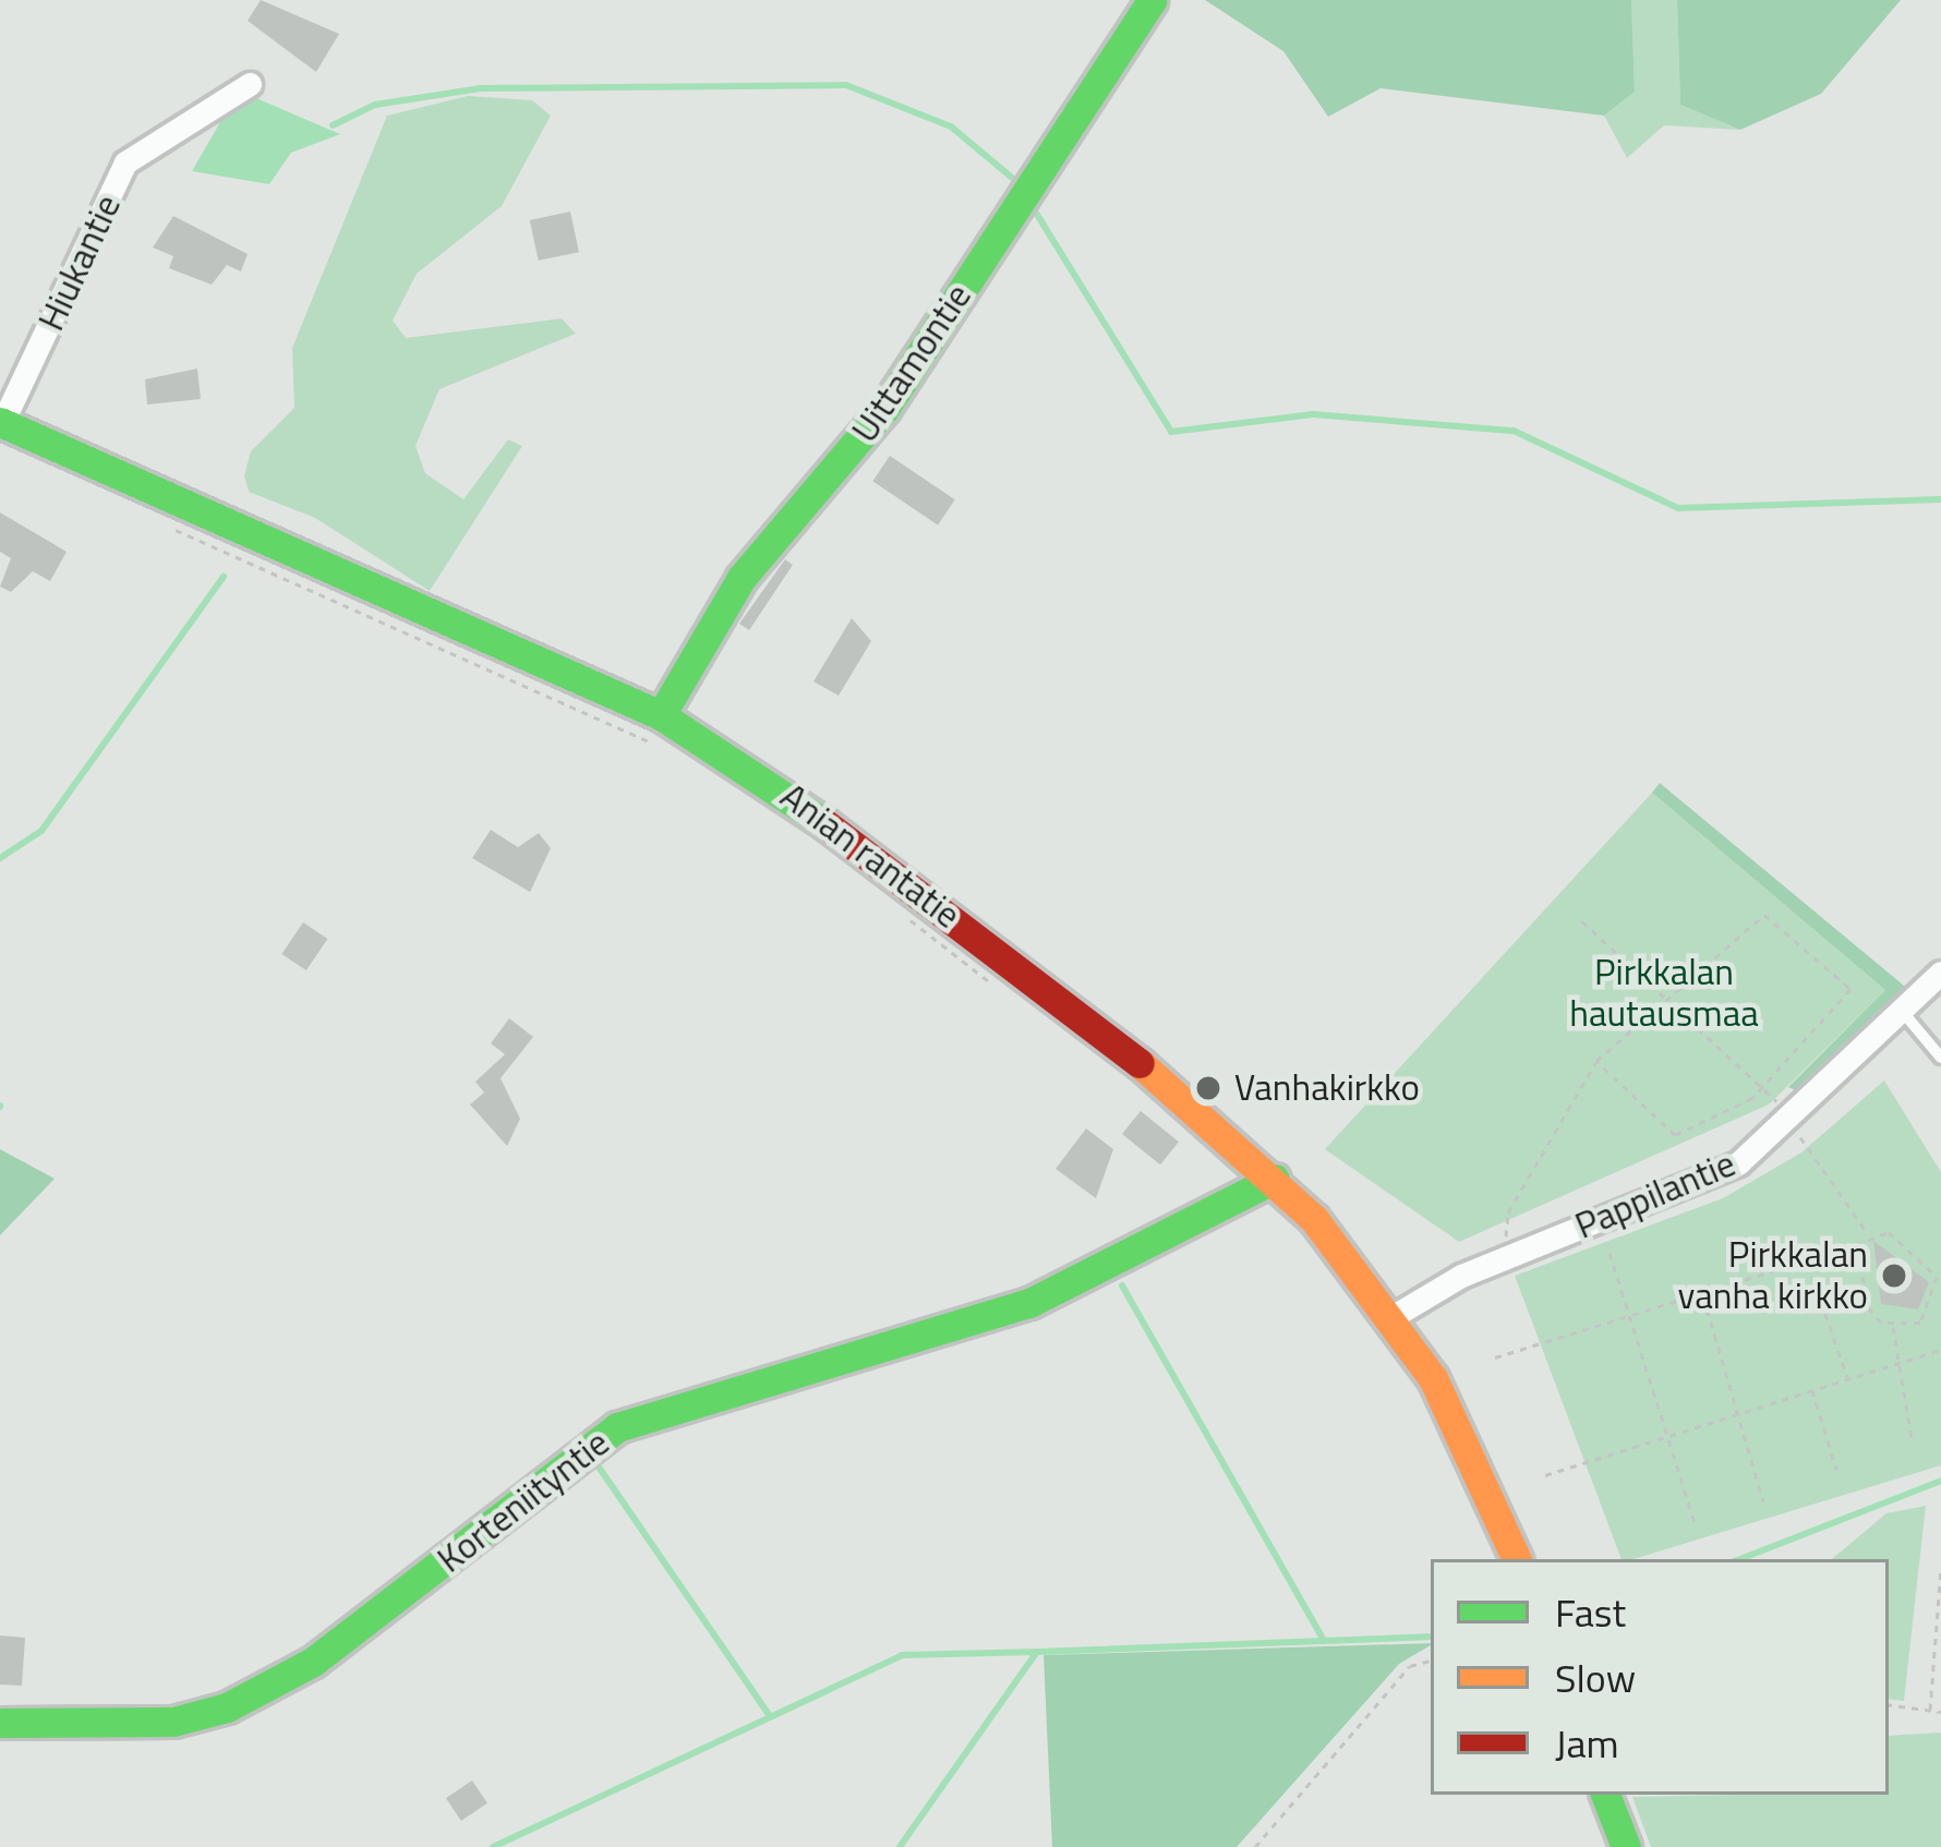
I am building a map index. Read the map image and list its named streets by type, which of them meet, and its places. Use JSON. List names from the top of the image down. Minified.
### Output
{"streets":{"street":["Hiukantie","Uittamontie","Anian rantatie","Pappilantie","Korteniityntie"]},"crossings":[["Hiukantie","Anian rantatie"],["Uittamontie","Anian rantatie"],["Anian rantatie","Pappilantie"],["Anian rantatie","Korteniityntie"]],"parks":["Pirkkalan hautausmaa"],"places":["Vanhakirkko","Pirkkalan vanha kirkko"],"legend":["Fast","Slow","Jam"]}
